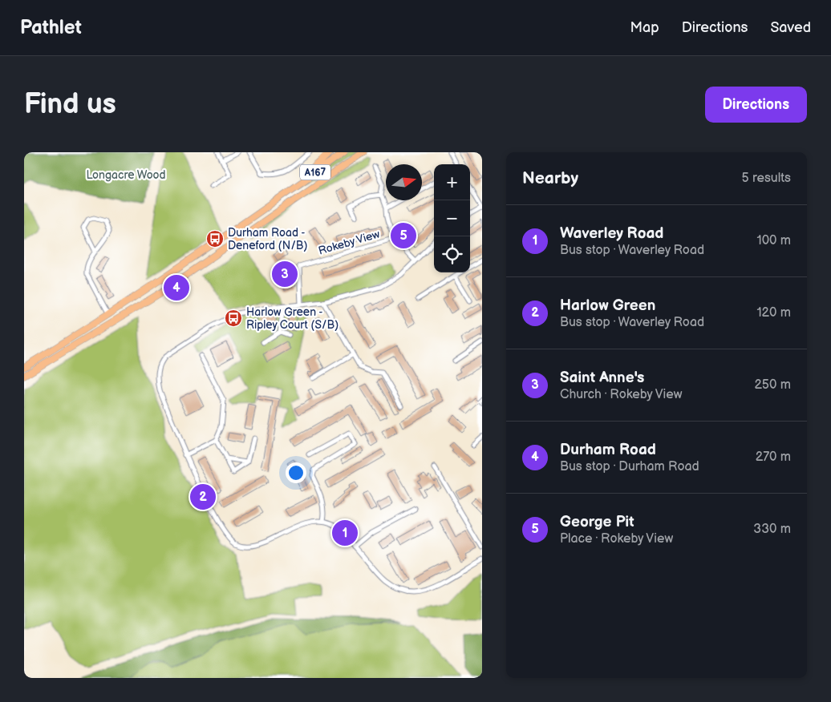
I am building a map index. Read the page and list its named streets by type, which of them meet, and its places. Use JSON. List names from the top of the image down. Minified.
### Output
{"streets":{"main road":["A167"],"street":["Rokeby View"]},"parks":["Longacre Wood"],"places":{"bus stop":["Durham Road - Deneford (N/B)","Harlow Green - Ripley Court (S/B)"]},"north":"right","page":{"header":"Pathlet","nav":["Map","Directions","Saved"],"buttons":"Directions","title":"Find us","heading":["Nearby","5 results"],"map_buttons":["+","−"],"list":[{"mark":"1","name":"Waverley Road","note":"Bus stop · Waverley Road","value":"100 m"},{"mark":"2","name":"Harlow Green","note":"Bus stop · Waverley Road","value":"120 m"},{"mark":"3","name":"Saint Anne's","note":"Church · Rokeby View","value":"250 m"},{"mark":"4","name":"Durham Road","note":"Bus stop · Durham Road","value":"270 m"},{"mark":"5","name":"George Pit","note":"Place · Rokeby View","value":"330 m"}],"pins":["5","3","4","2","1"]}}
